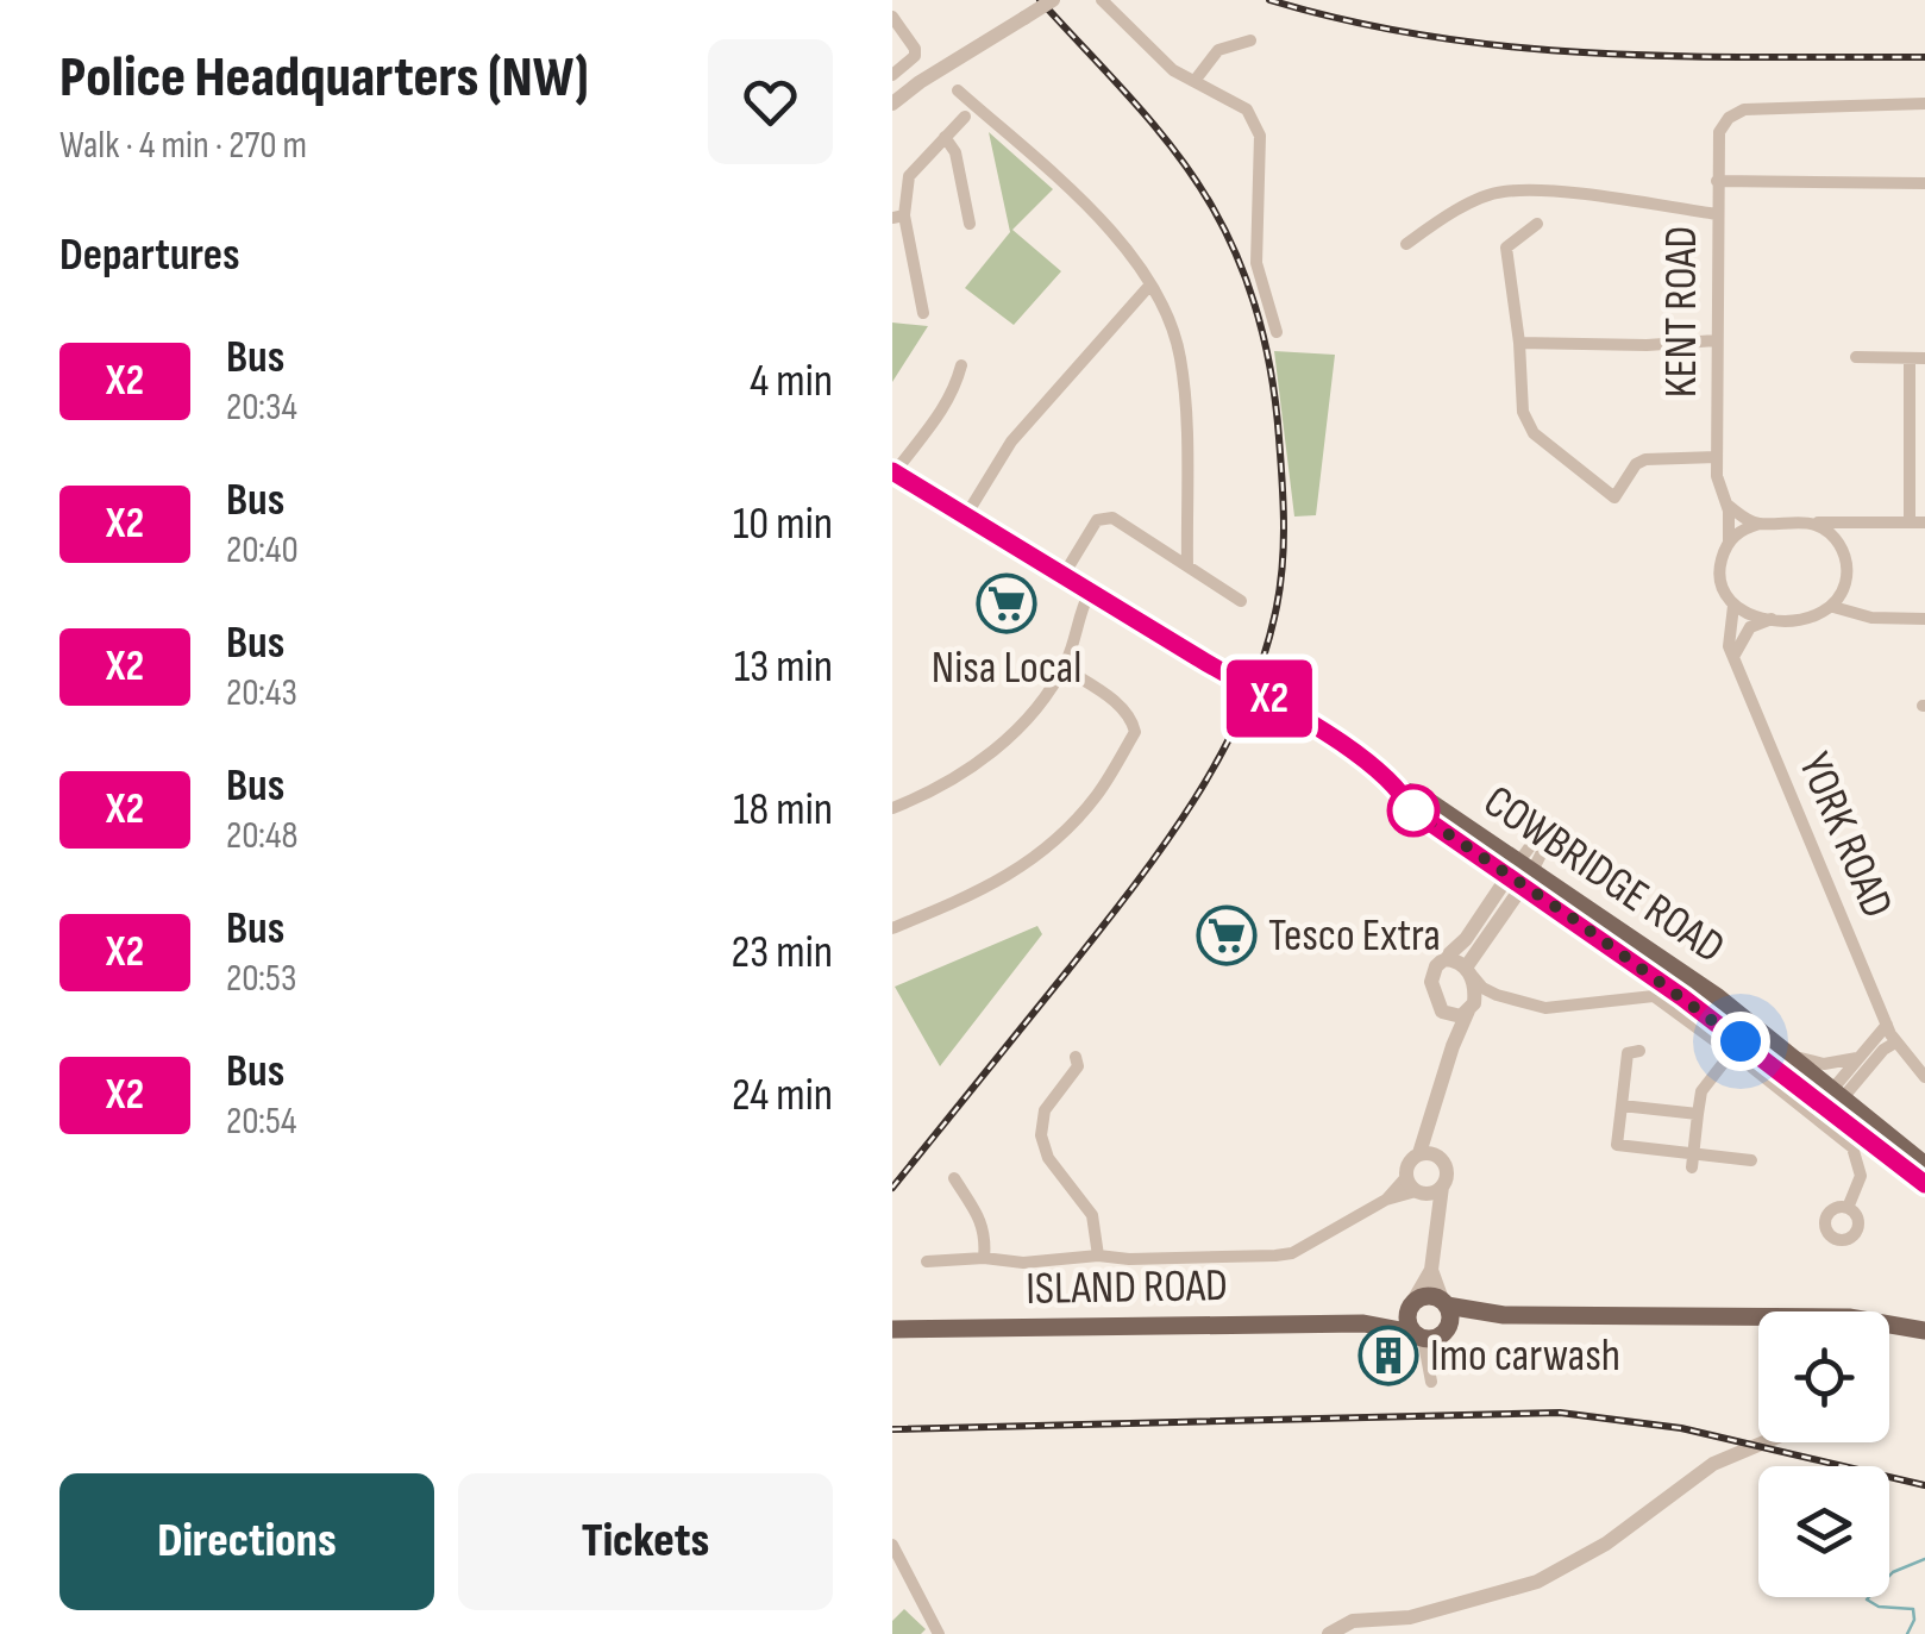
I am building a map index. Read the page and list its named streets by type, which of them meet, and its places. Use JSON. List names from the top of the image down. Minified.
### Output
{"streets":{"main road":["COWBRIDGE ROAD","ISLAND ROAD"],"street":["KENT ROAD","YORK ROAD"]},"crossings":[["KENT ROAD","YORK ROAD"]],"places":{"supermarket":["Nisa Local","Tesco Extra"],"building":["Imo carwash"]},"lines":["bus line X2"],"page":{"heading":[["Police Headquarters (NW)","Walk · 4 min · 270 m"],"Departures"],"on_map":"X2","list":[{"mark":"X2","name":"Bus","note":"20:34","value":"4 min"},{"mark":"X2","name":"Bus","note":"20:40","value":"10 min"},{"mark":"X2","name":"Bus","note":"20:43","value":"13 min"},{"mark":"X2","name":"Bus","note":"20:48","value":"18 min"},{"mark":"X2","name":"Bus","note":"20:53","value":"23 min"},{"mark":"X2","name":"Bus","note":"20:54","value":"24 min"}],"buttons":["Directions","Tickets"]}}
